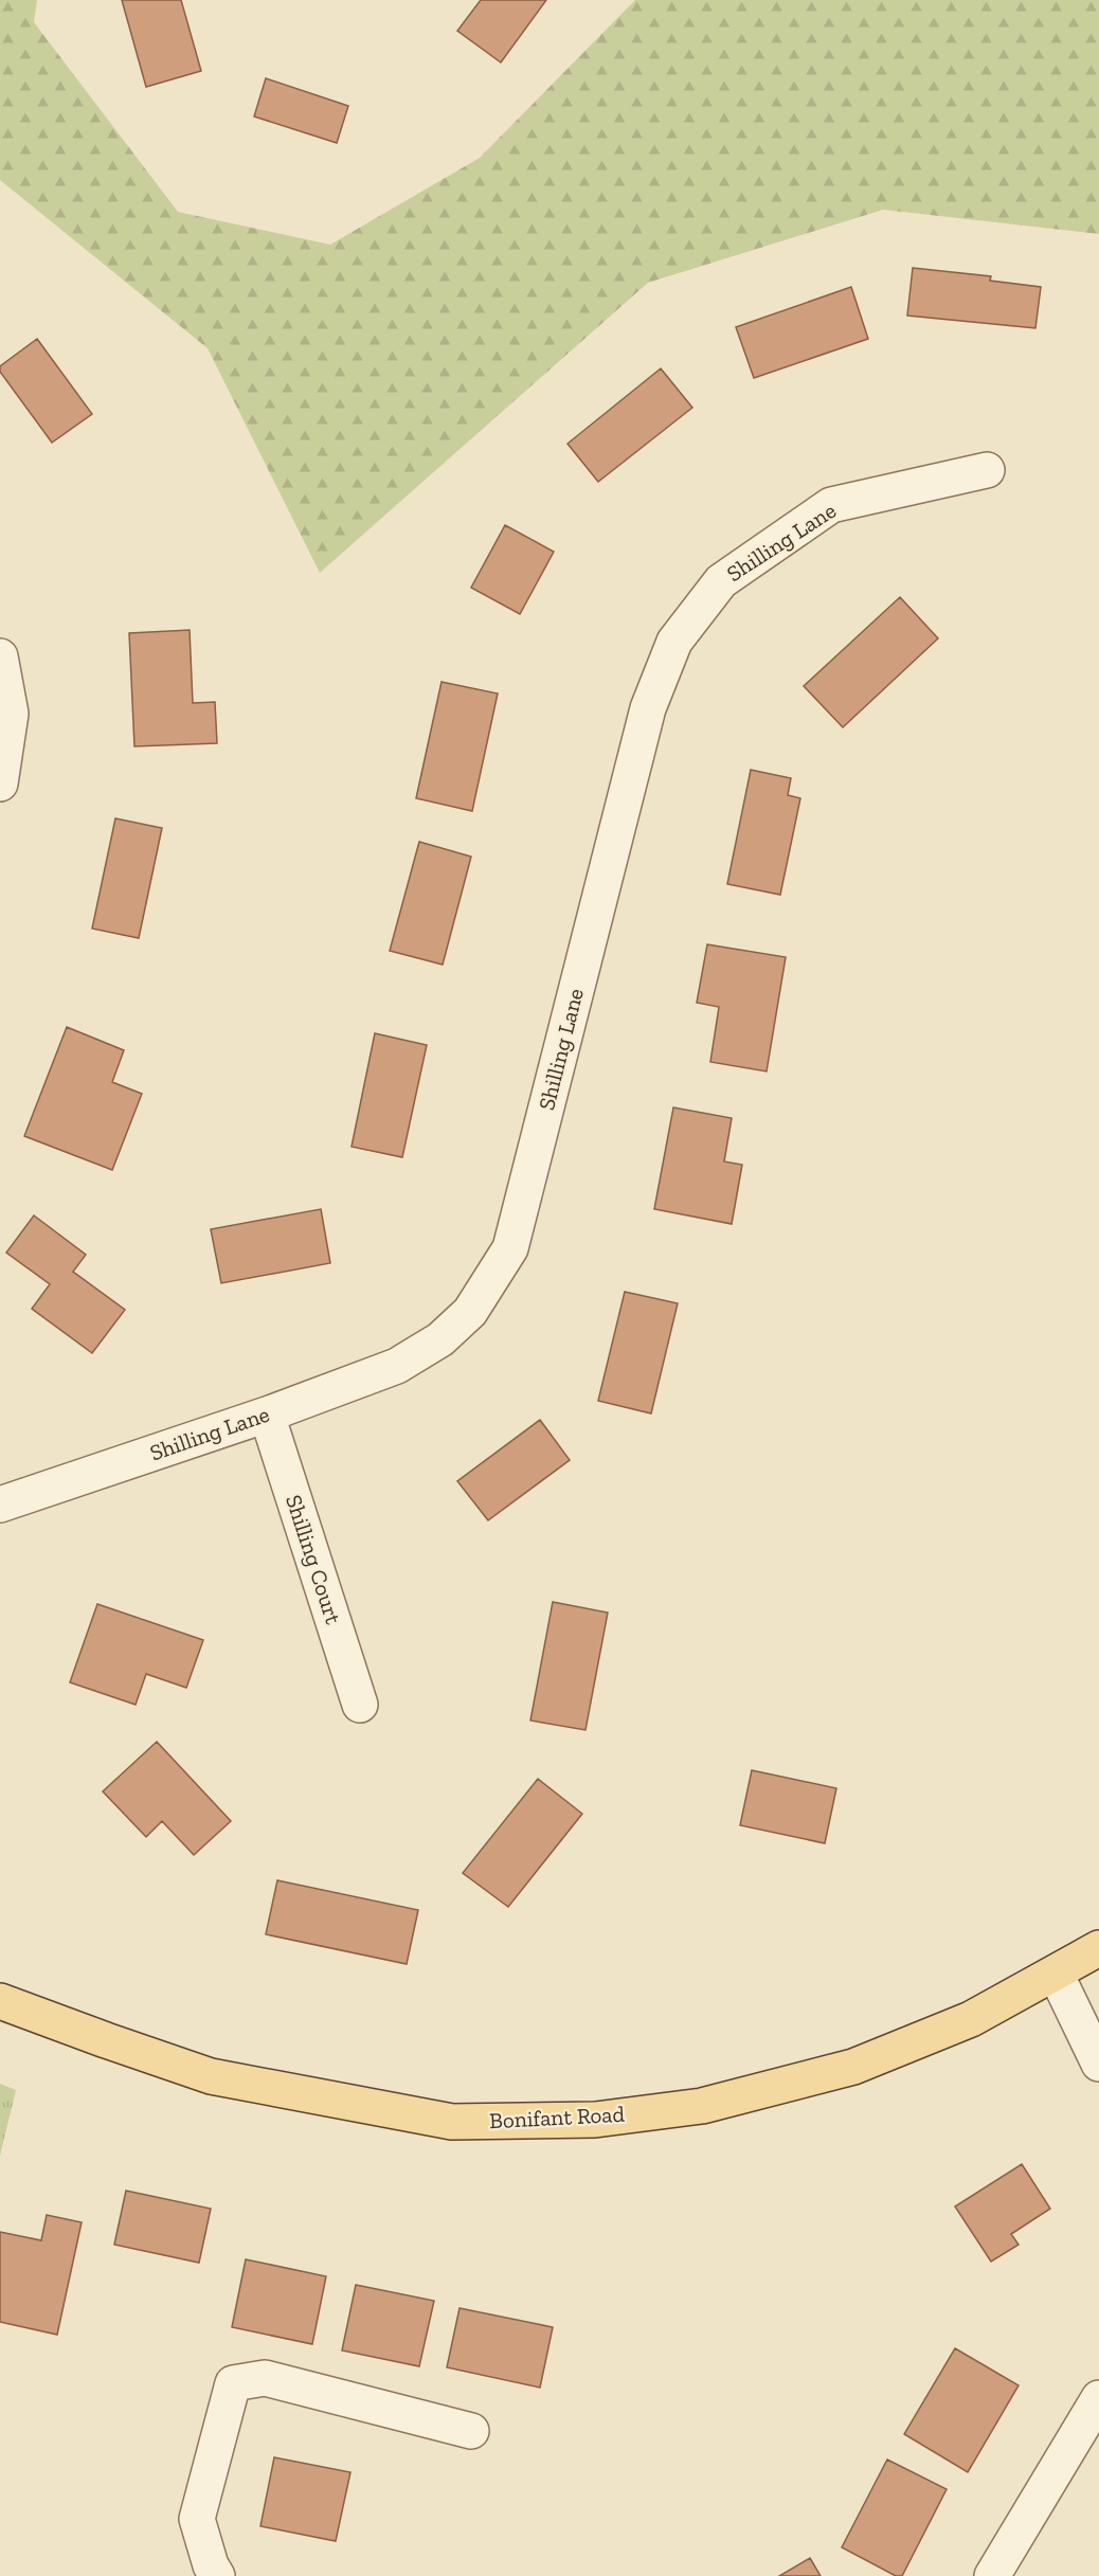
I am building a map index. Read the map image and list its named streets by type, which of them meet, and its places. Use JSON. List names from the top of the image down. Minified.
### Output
{"streets":{"main road":["Bonifant Road"],"street":["Shilling Lane","Shilling Court"]},"crossings":[["Shilling Lane","Shilling Court"]]}
